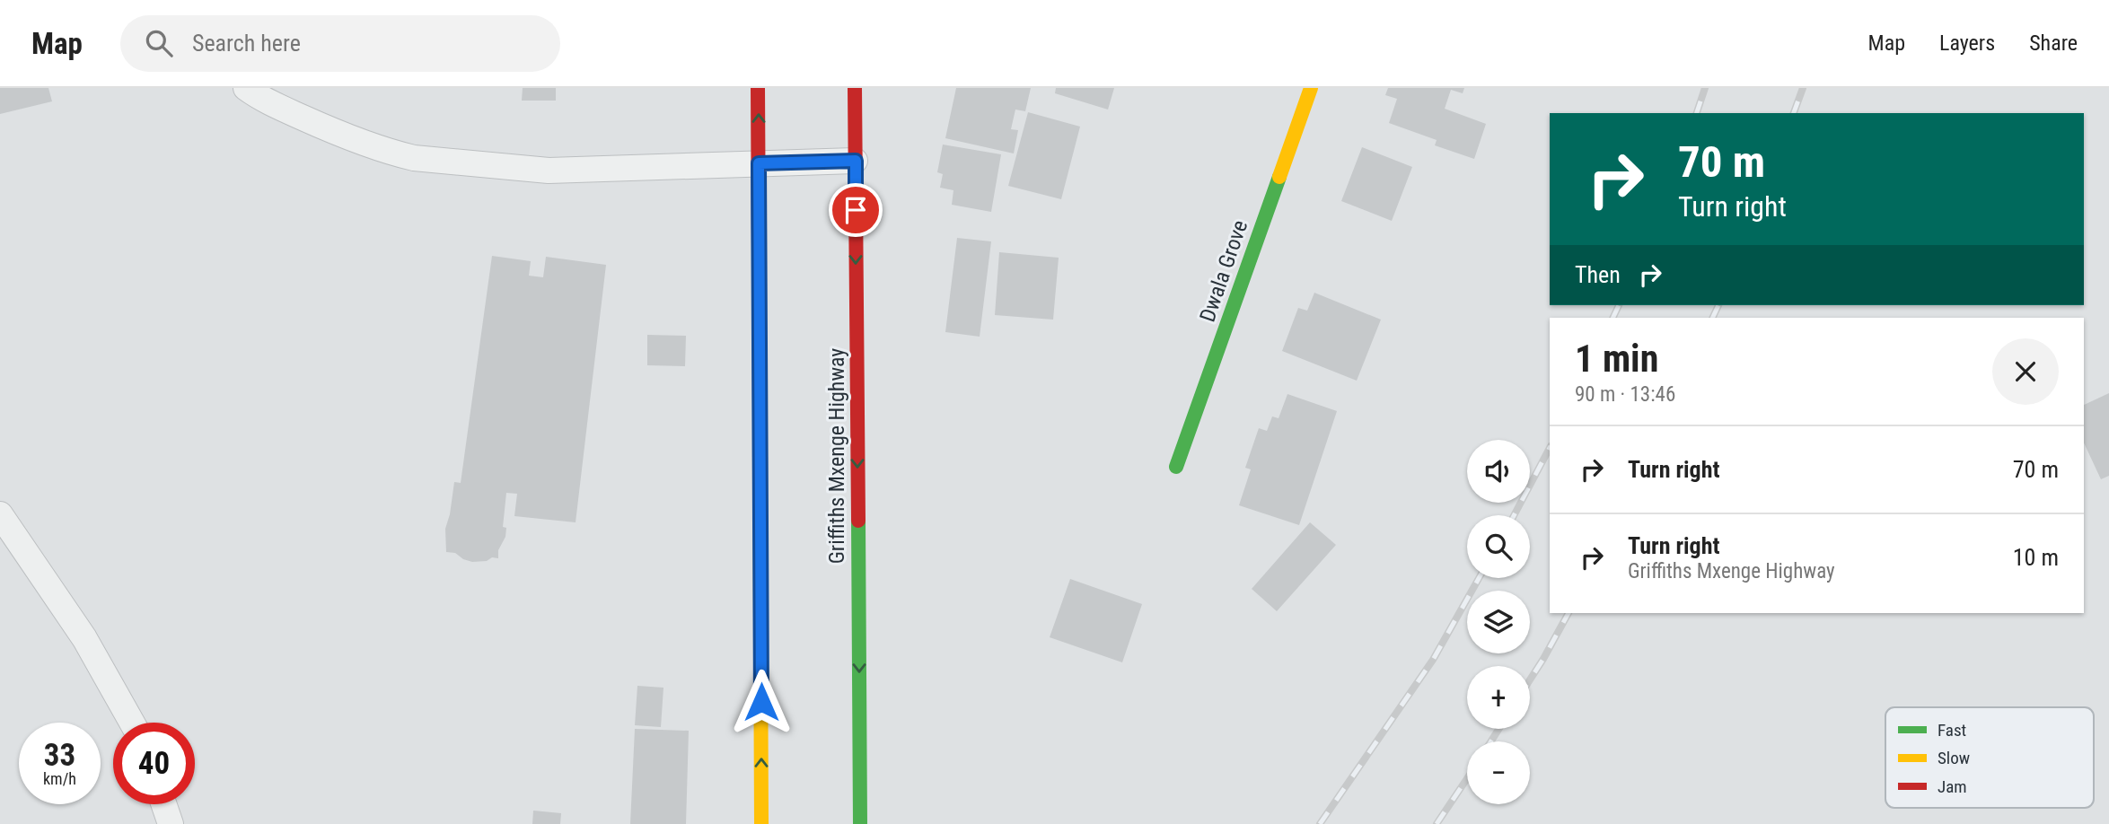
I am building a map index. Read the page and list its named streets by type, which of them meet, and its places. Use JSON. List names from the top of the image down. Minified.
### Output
{"streets":{"street":["Dwala Grove","Griffiths Mxenge Highway"]},"legend":["Fast","Slow","Jam"],"page":{"header":"Map","search":"Search here","nav":["Map","Layers","Share"],"turn":["70 m","Turn right"],"then":"Then","heading":["1 min","90 m · 13:46"],"list":[{"name":"Turn right","value":"70 m"},{"name":"Turn right","note":"Griffiths Mxenge Highway","value":"10 m"}],"map_buttons":["+","−"],"speed":"33 km/h","limit":"40"}}
